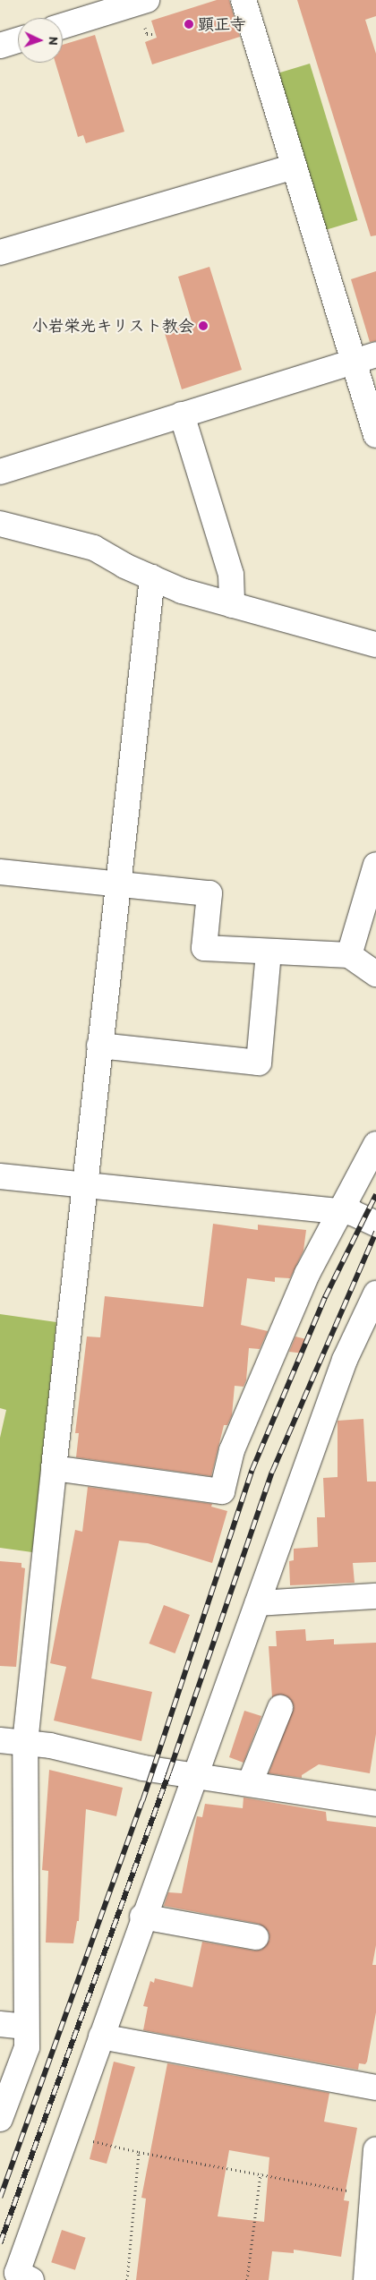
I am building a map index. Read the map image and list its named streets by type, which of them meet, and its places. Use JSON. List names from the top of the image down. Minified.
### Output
{"places":["顕正寺","小岩栄光キリスト教会"],"north":"right"}
